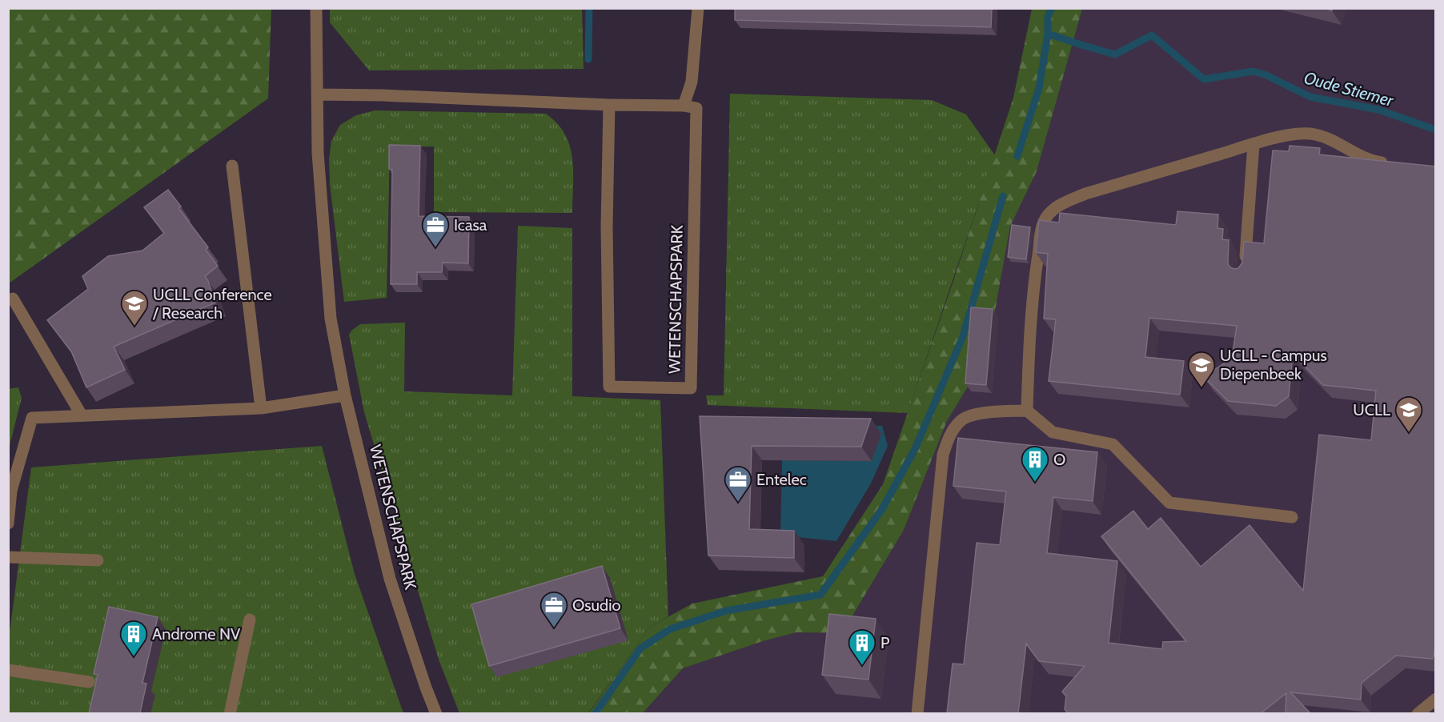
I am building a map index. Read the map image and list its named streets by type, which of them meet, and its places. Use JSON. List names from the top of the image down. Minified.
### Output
{"streets":{"street":["WETENSCHAPSPARK"]},"water":["Oude Stiemer"],"places":{"office":["Icasa","Entelec","Osudio"],"school or university":["UCLL Conference / Research","UCLL - Campus Diepenbeek","UCLL"],"building":["O","Androme NV","P"]}}
